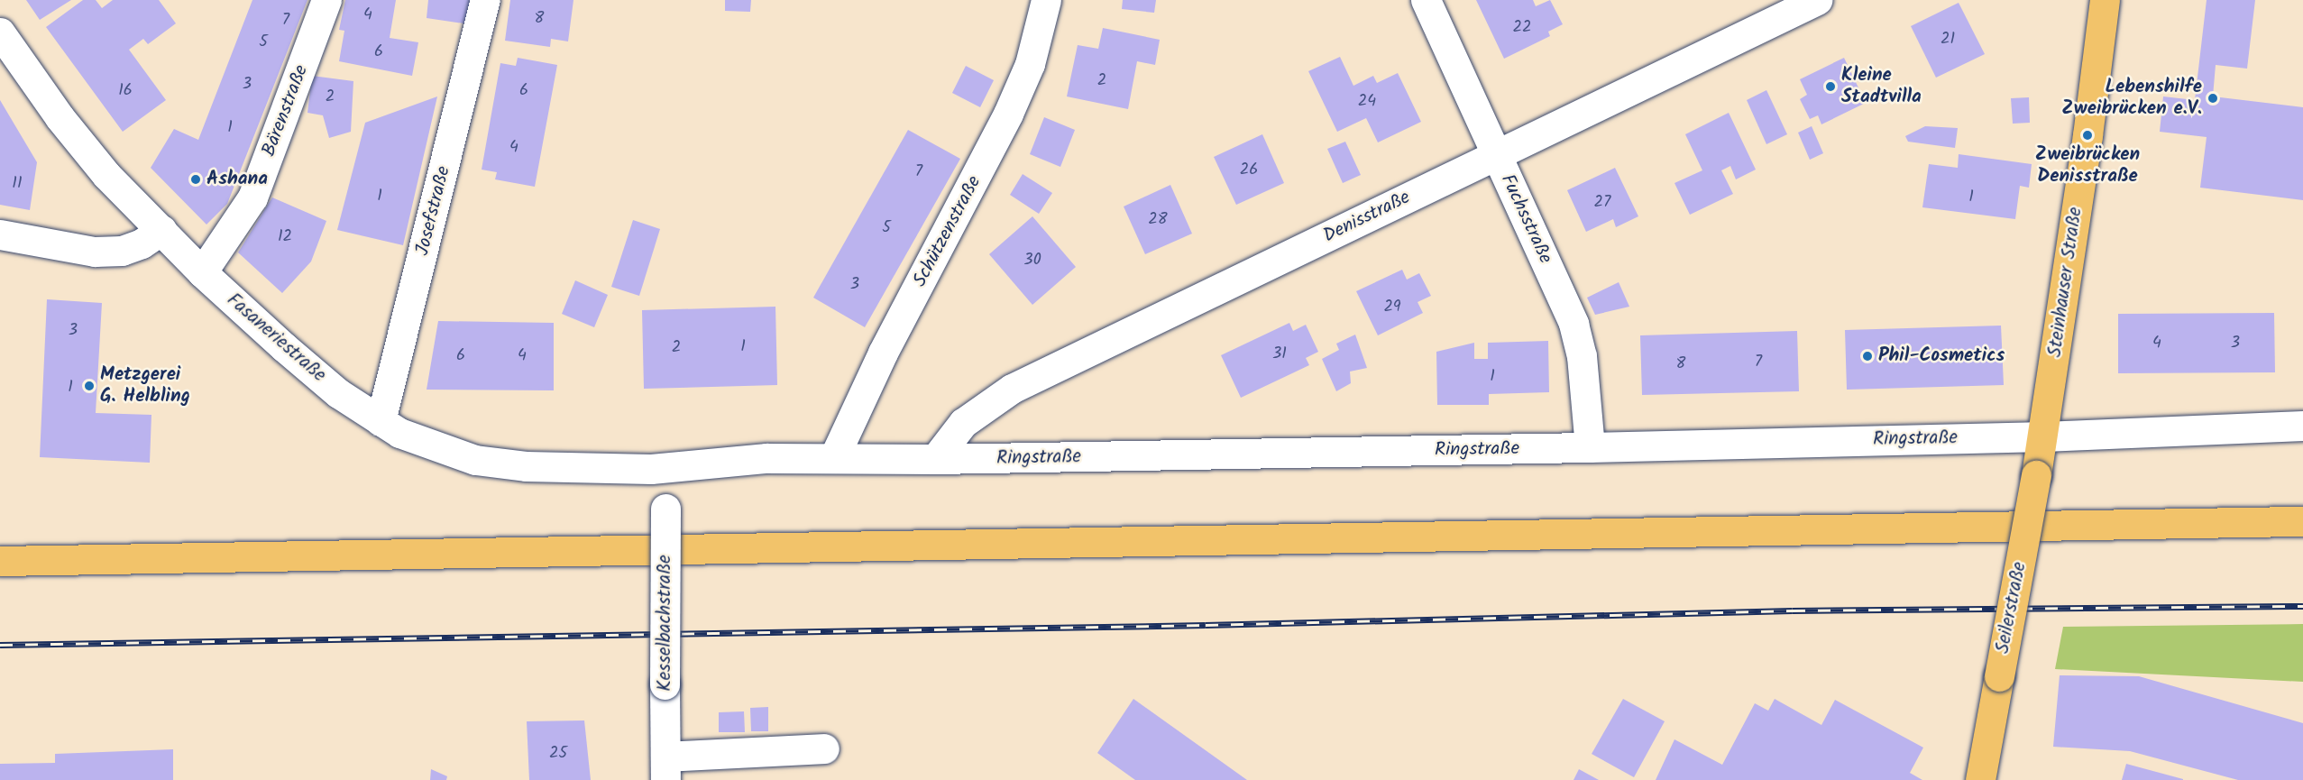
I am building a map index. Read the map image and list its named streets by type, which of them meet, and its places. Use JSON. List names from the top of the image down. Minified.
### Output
{"streets":{"main road":["Steinhauser Straße","Seilerstraße"],"street":["Bärenstraße","Josefstraße","Denisstraße","Fuchsstraße","Schützenstraße","Fasaneriestraße","Ringstraße","Kesselbachstraße"]},"crossings":[["Bärenstraße","Fasaneriestraße"],["Josefstraße","Fasaneriestraße"],["Denisstraße","Fuchsstraße"],["Denisstraße","Ringstraße"],["Fuchsstraße","Ringstraße"],["Schützenstraße","Ringstraße"],["Steinhauser Straße","Ringstraße"],["Steinhauser Straße","Seilerstraße"],["Fasaneriestraße","Ringstraße"],["Fasaneriestraße","Kesselbachstraße"],["Ringstraße","Seilerstraße"],["Ringstraße","Kesselbachstraße"]],"places":["Kleine Stadtvilla","Lebenshilfe Zweibrücken e.V.","Zweibrücken Denisstraße","Ashana","Phil-Cosmetics","Metzgerei G. Helbling"],"house_numbers":["4","8","7","22","21","5","6","2","3","16","6","2","24","1","4","26","7","11","1","1","27","28","5","12","30","3","29","3","4","3","1","2","31","6","4","7","8","1","1","25"]}
